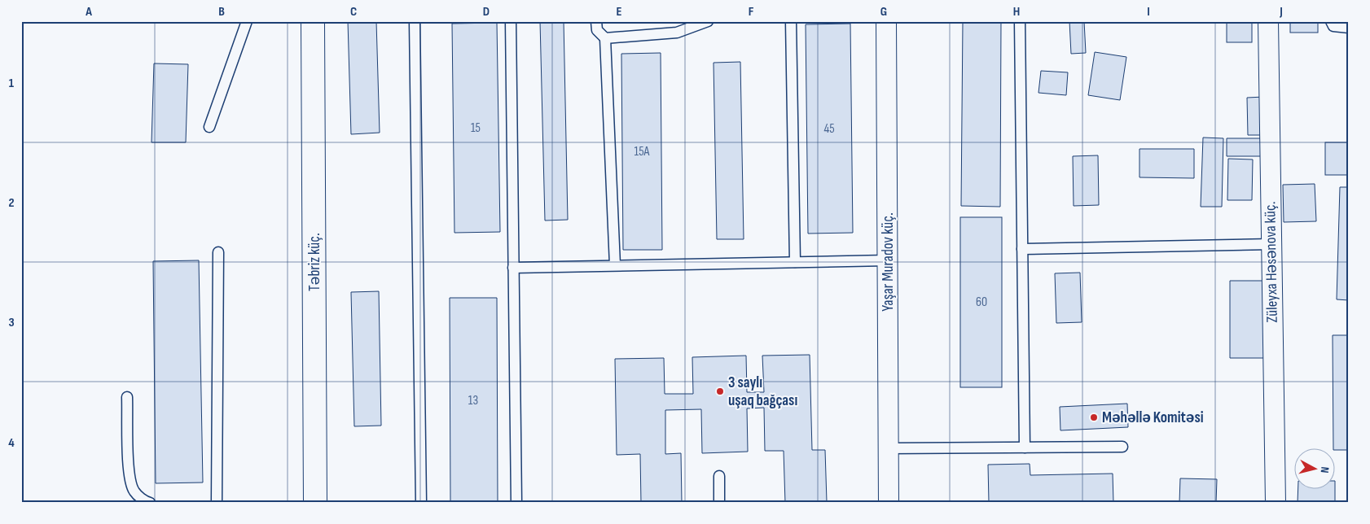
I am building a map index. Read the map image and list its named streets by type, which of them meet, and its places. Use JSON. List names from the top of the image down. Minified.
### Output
{"streets":{"main road":["Təbriz küç."],"street":["Yaşar Muradov küç.","Züleyxa Həsənova küç."]},"places":["3 saylı uşaq bağçası","Məhəllə Komitəsi"],"house_numbers":["15","45","15A","60","13"],"north":"right","grid":{"columns":["A","B","C","D","E","F","G","H","I","J"],"rows":["1","2","3","4"]}}
